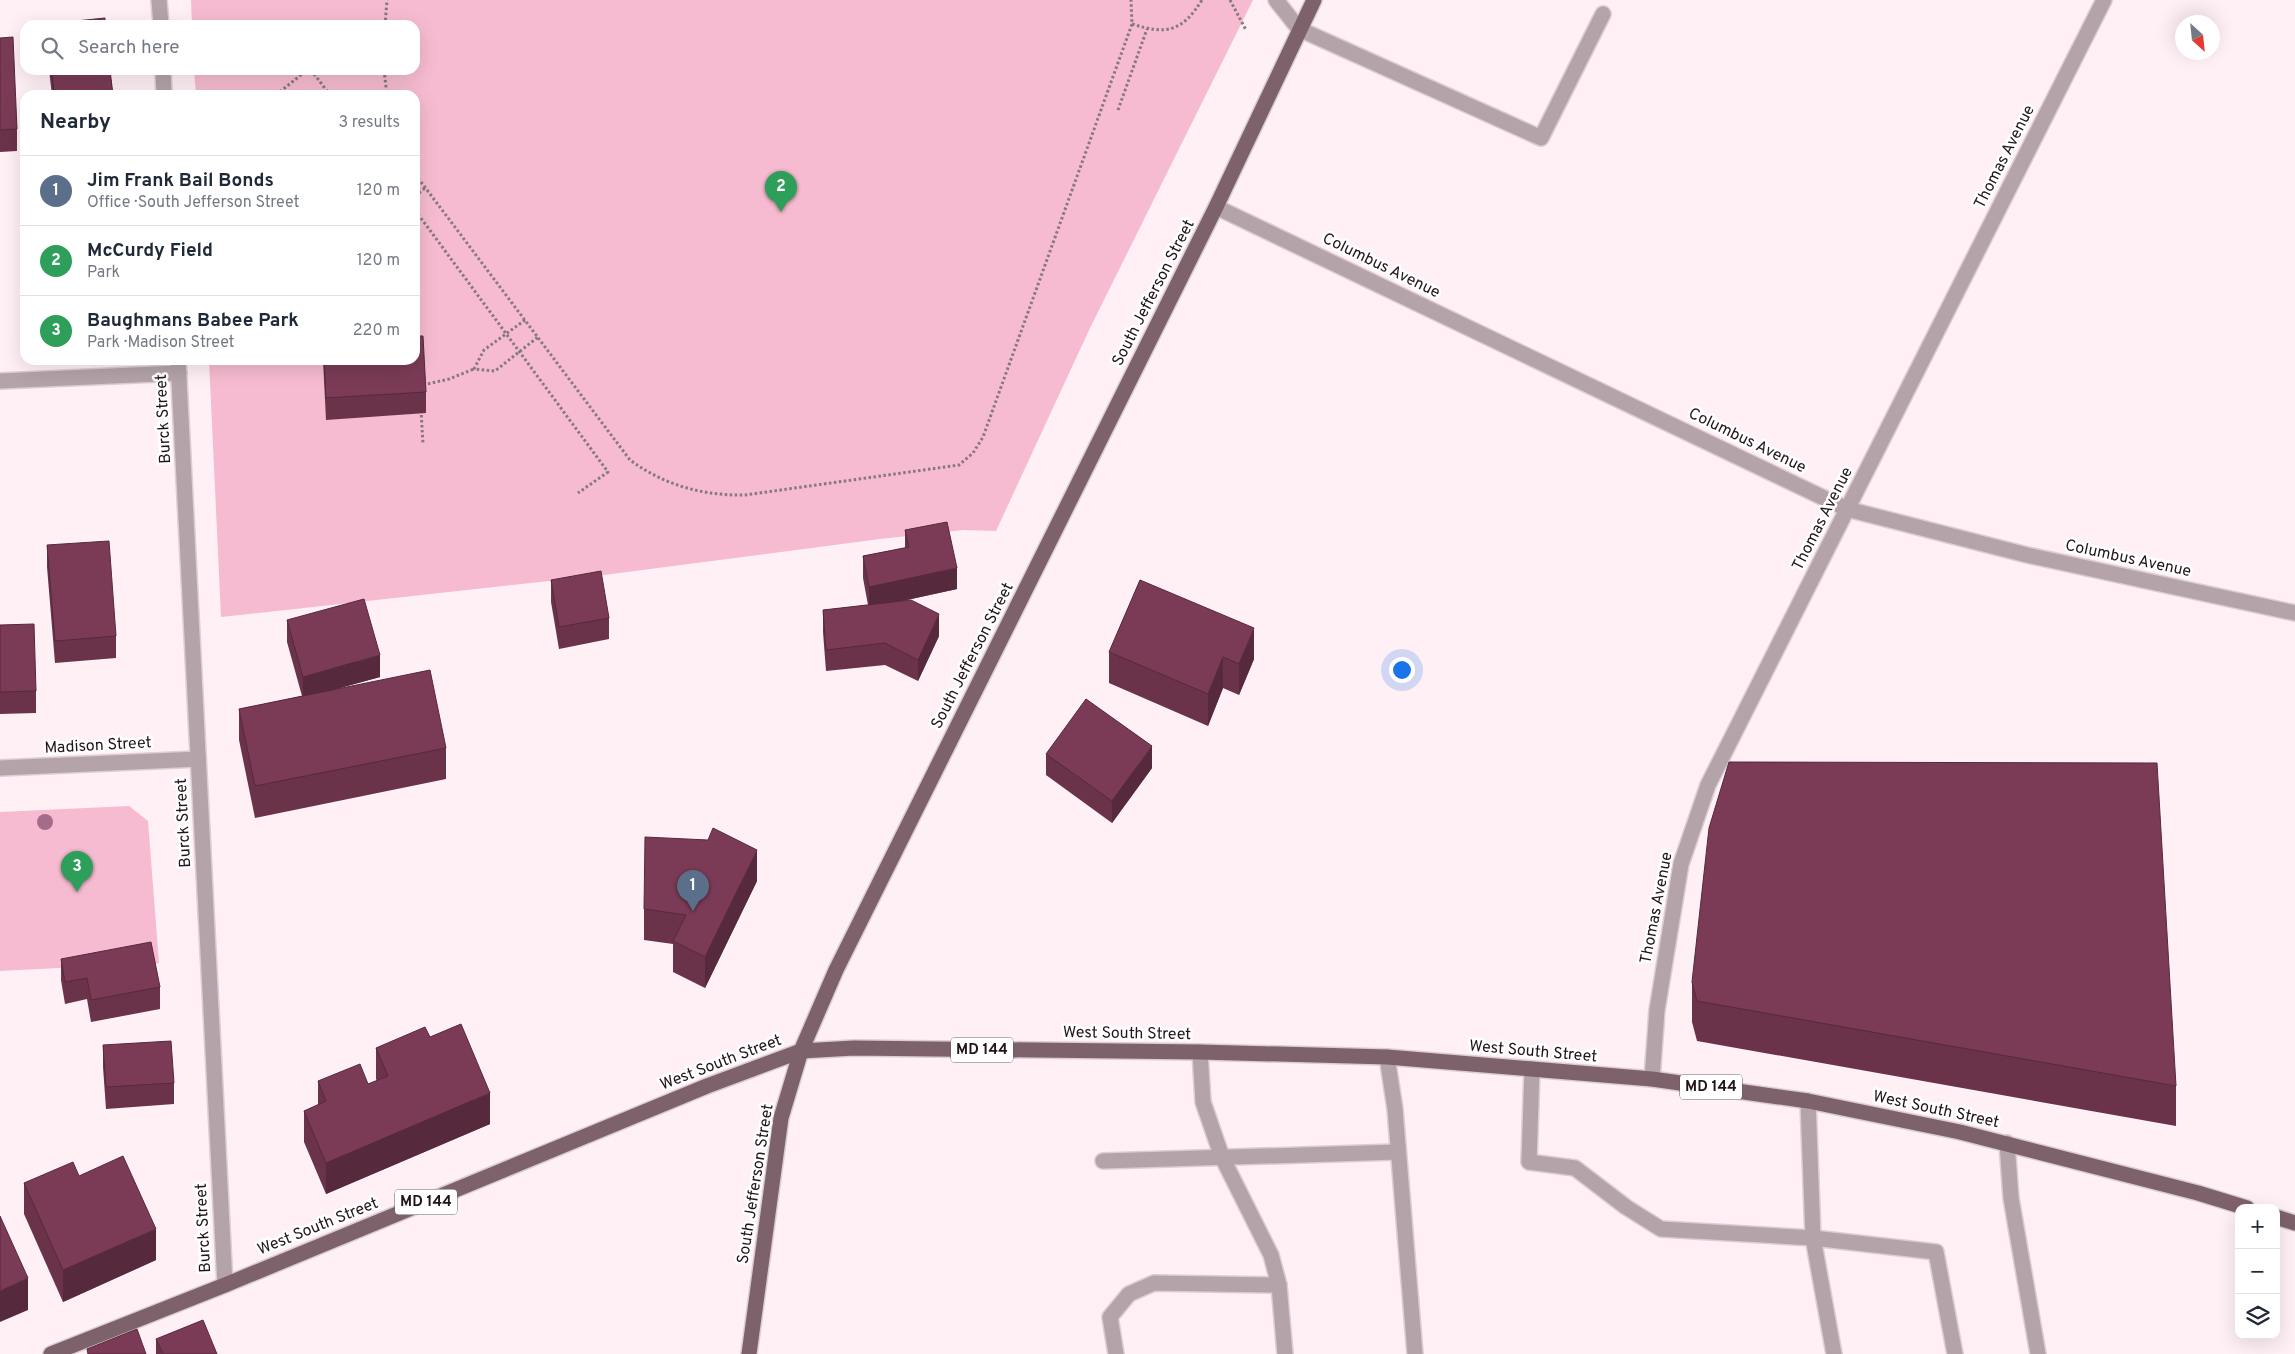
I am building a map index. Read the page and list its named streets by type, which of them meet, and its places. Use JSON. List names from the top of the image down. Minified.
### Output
{"streets":{"main road":["South Jefferson Street","West South Street","MD 144"],"street":["Thomas Avenue","Columbus Avenue","Burck Street","Madison Street"]},"crossings":[["Thomas Avenue","Columbus Avenue"],["Thomas Avenue","West South Street"],["Columbus Avenue","South Jefferson Street"],["South Jefferson Street","West South Street"],["Burck Street","Madison Street"],["Burck Street","West South Street"]],"north":"bottom right","page":{"search":"Search here","heading":["Nearby","3 results"],"list":[{"mark":"1","name":"Jim Frank Bail Bonds","note":"Office · South Jefferson Street","value":"120 m"},{"mark":"2","name":"McCurdy Field","note":"Park","value":"120 m"},{"mark":"3","name":"Baughmans Babee Park","note":"Park · Madison Street","value":"220 m"}],"pins":["2","3","1"],"map_buttons":["+","−"]}}
